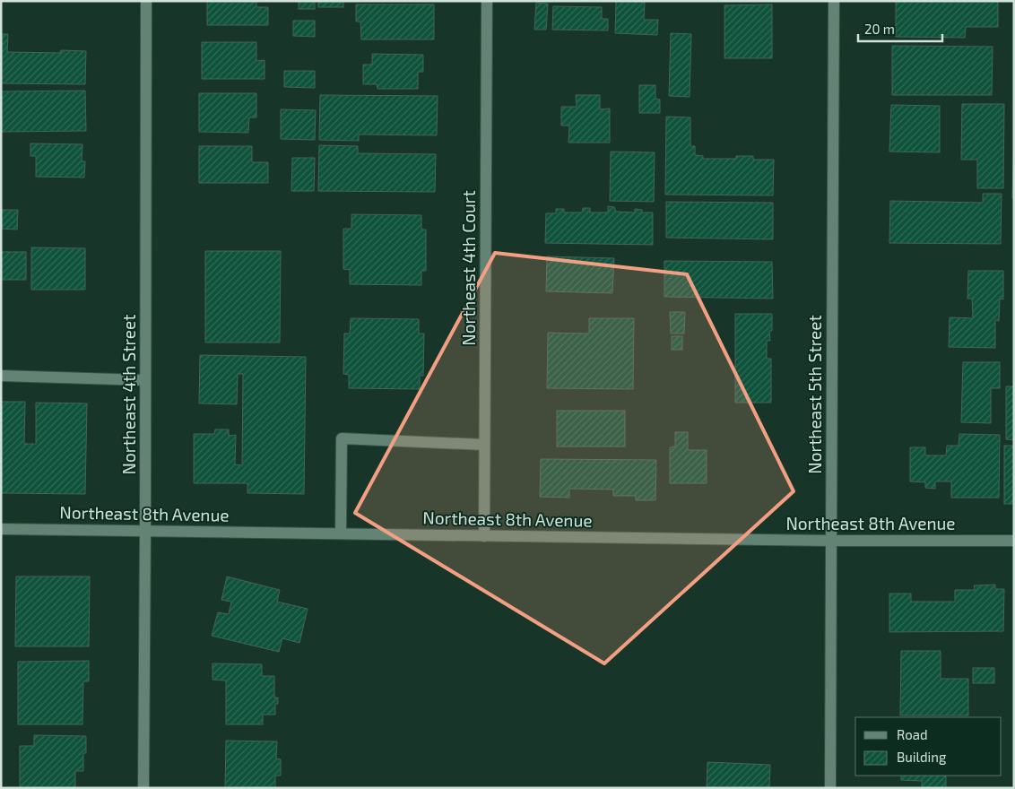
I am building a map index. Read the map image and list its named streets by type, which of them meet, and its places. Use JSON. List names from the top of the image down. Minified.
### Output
{"streets":{"street":["Northeast 4th Court","Northeast 4th Street","Northeast 5th Street","Northeast 8th Avenue"]},"crossings":[["Northeast 4th Court","Northeast 8th Avenue"],["Northeast 4th Street","Northeast 8th Avenue"],["Northeast 5th Street","Northeast 8th Avenue"]],"legend":["Road","Building"],"scale_bar":"20 m"}
